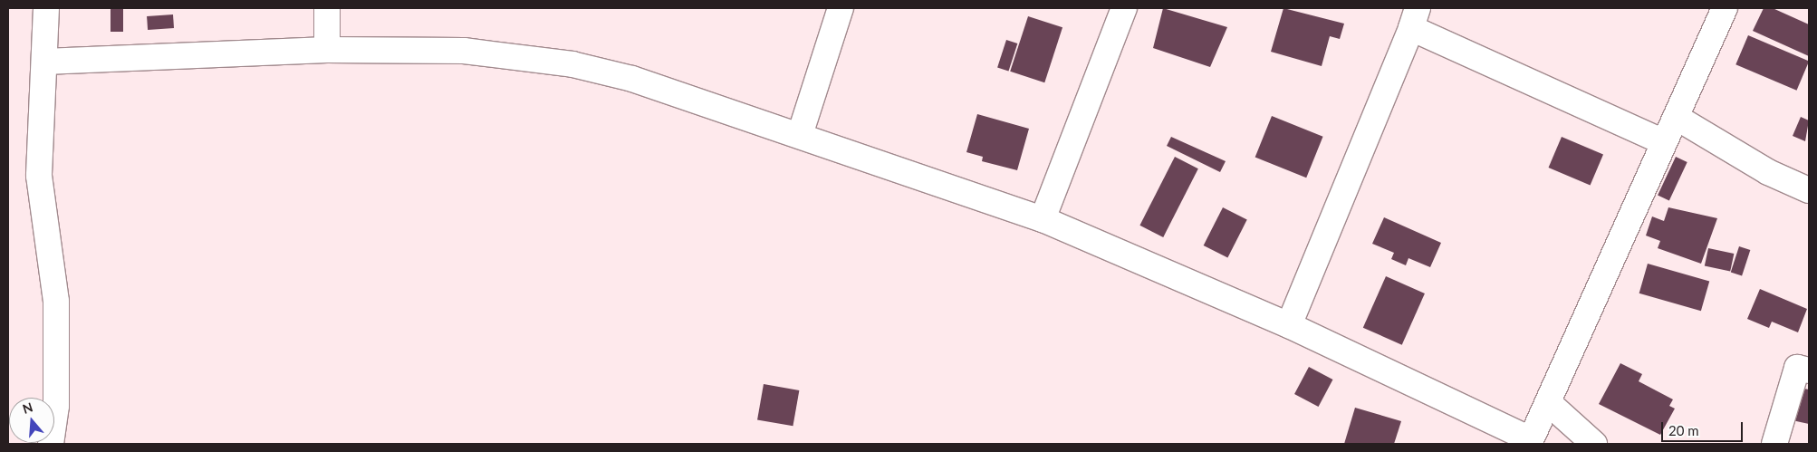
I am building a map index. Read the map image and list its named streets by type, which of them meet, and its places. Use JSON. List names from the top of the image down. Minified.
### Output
{"scale_bar":"20 m","north":"top"}
